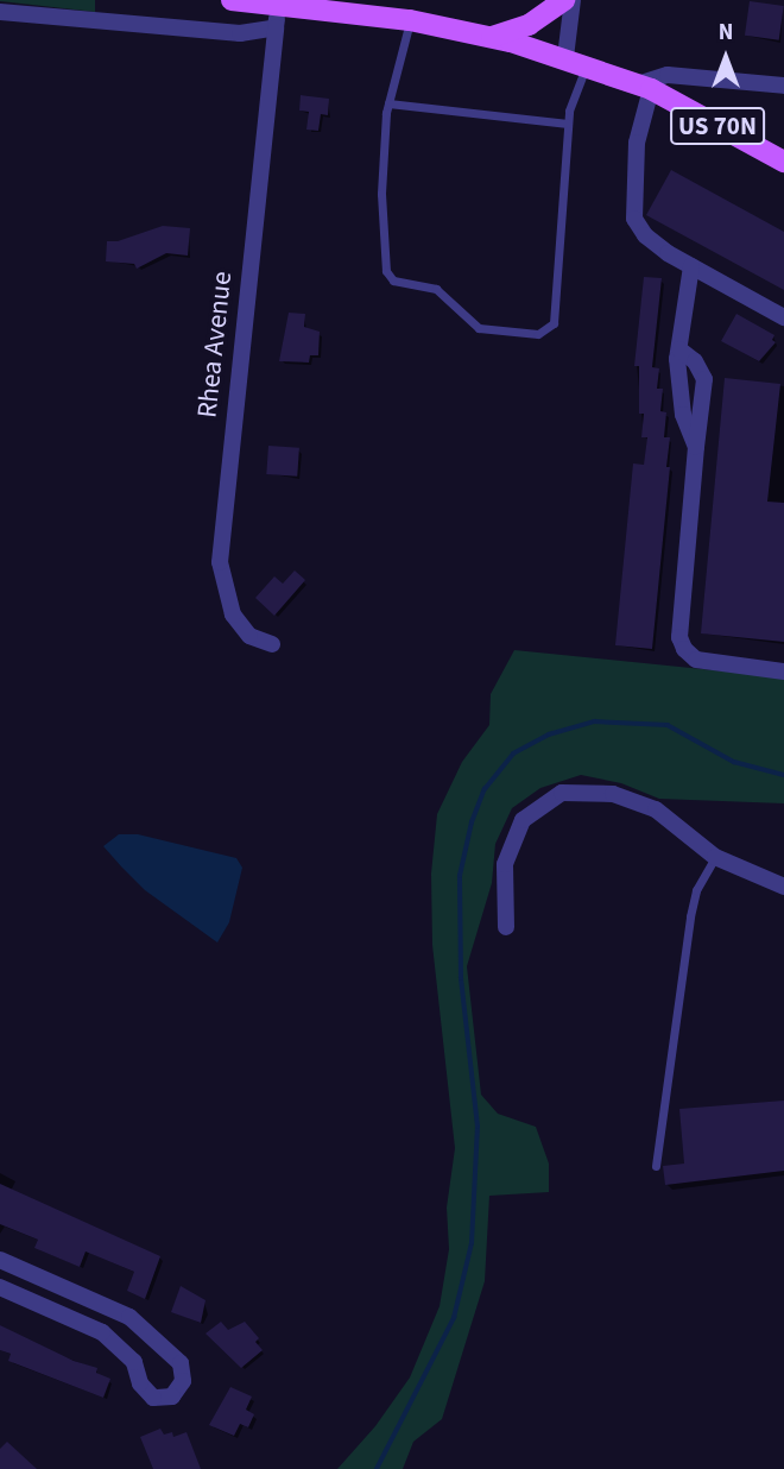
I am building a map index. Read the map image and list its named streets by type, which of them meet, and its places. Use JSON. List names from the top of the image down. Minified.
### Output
{"streets":{"main road":["US 70N"],"street":["Rhea Avenue"]},"crossings":[["US 70N","Rhea Avenue"]],"north":"top"}
